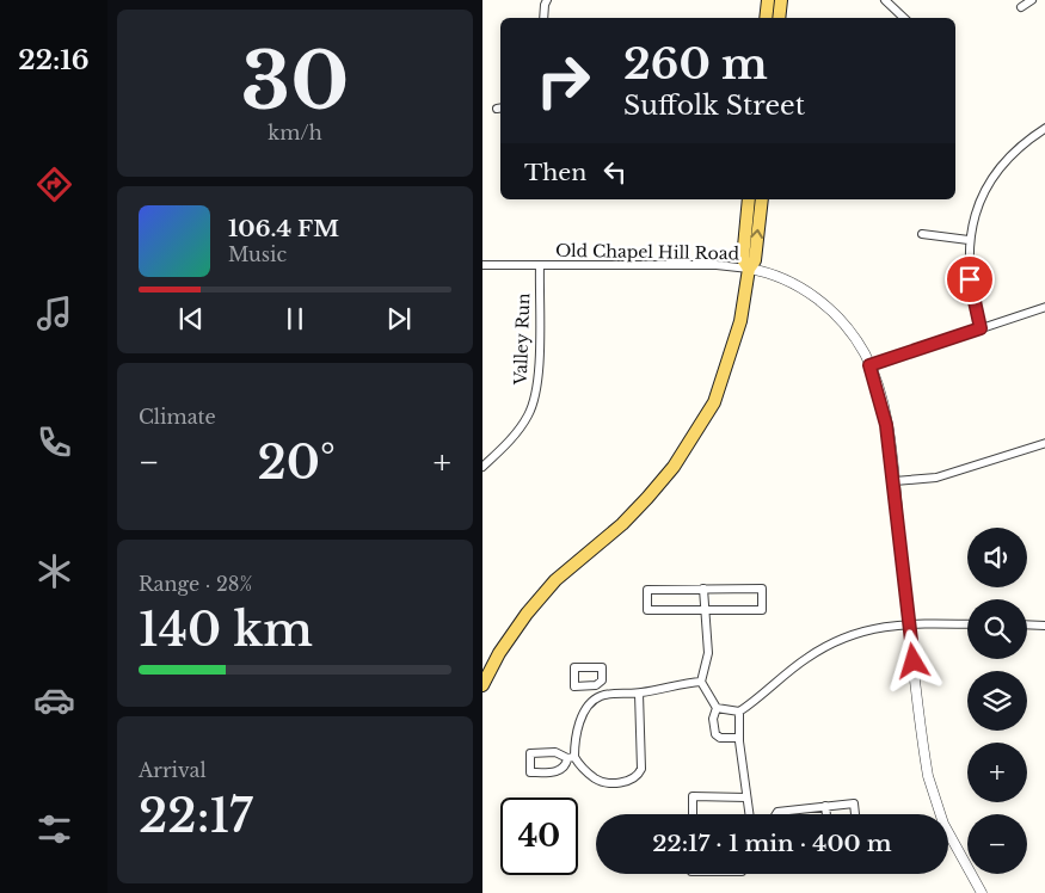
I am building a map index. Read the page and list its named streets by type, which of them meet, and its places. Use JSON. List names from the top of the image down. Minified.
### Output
{"streets":{"street":["Old Chapel Hill Road","Valley Run"]},"crossings":[["Old Chapel Hill Road","Valley Run"]],"page":{"tabs":"22:16","tile":[["30","km/h"],"Climate",["Range · 28%","140 km"],["Arrival","22:17"]],"turn":["260 m","Suffolk Street"],"then":"Then","song":["106.4 FM","Music"],"heat":["−","20°","+"],"map_buttons":["+","−"],"limit":"40","trip":"22:17 · 1 min · 400 m"}}
